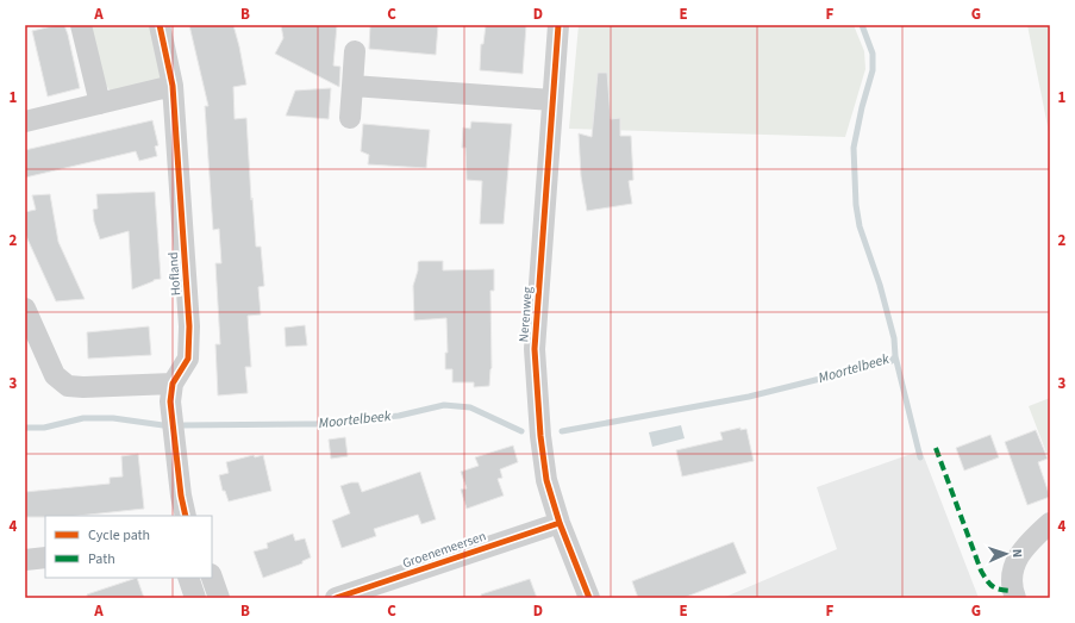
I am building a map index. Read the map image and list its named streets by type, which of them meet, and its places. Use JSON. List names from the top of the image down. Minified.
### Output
{"streets":{"street":["Hofland","Nerenweg","Groenemeersen"]},"crossings":[["Nerenweg","Groenemeersen"]],"water":["Moortelbeek"],"legend":["Cycle path","Path"],"north":"right","grid":{"columns":["A","B","C","D","E","F","G"],"rows":["1","2","3","4"]}}
